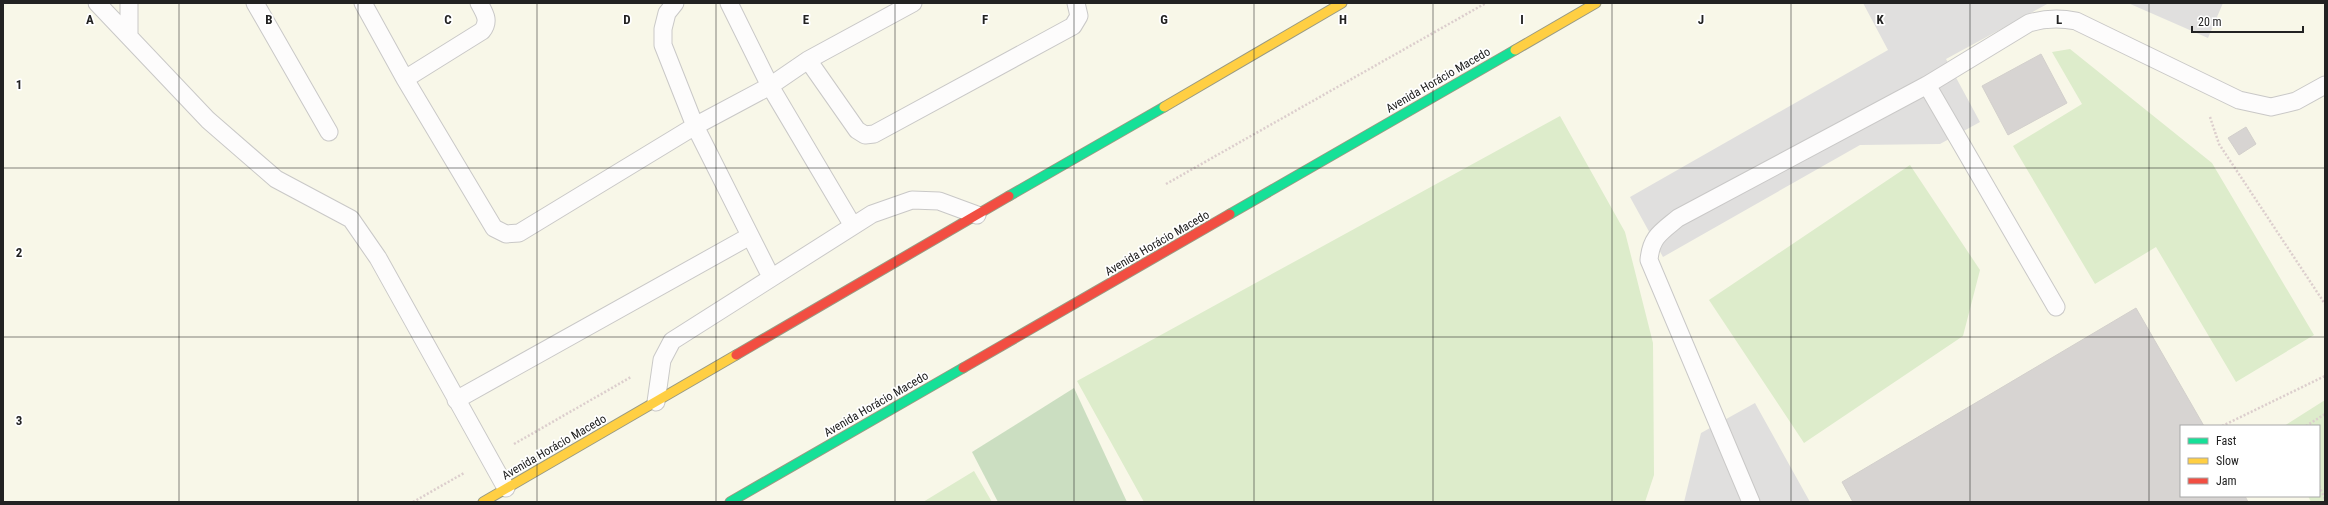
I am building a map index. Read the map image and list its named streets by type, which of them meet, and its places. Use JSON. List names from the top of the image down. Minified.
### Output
{"streets":{"street":["Avenida Horácio Macedo"]},"legend":["Fast","Slow","Jam"],"scale_bar":"20 m","grid":{"columns":["A","B","C","D","E","F","G","H","I","J","K","L"],"rows":["1","2","3"]}}
